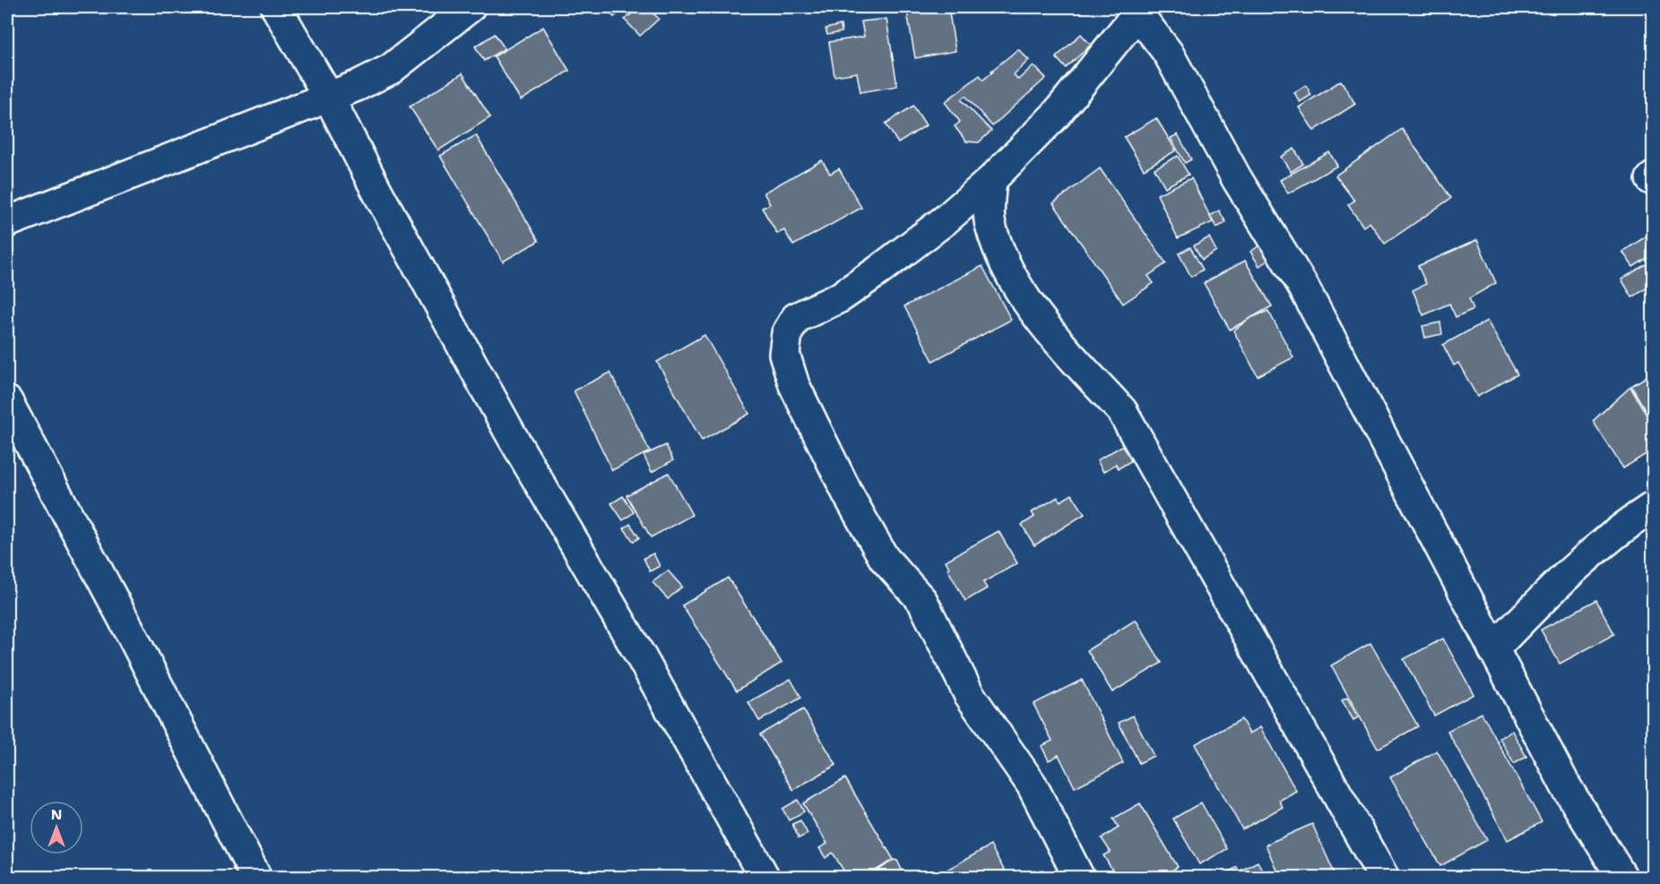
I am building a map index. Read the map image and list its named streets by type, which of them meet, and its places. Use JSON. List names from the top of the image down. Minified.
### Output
{"north":"top"}
